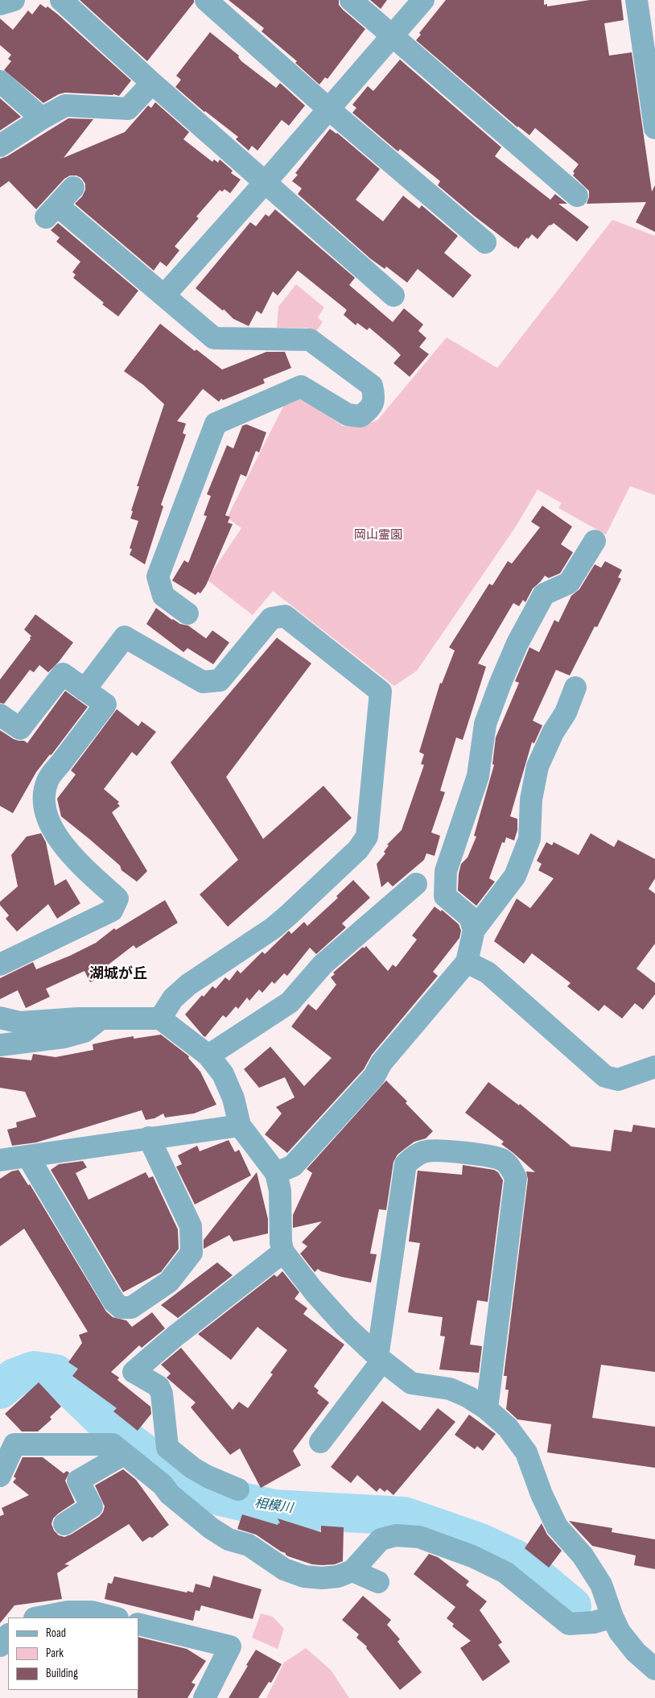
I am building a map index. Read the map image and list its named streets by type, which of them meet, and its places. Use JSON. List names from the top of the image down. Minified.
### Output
{"districts":["湖城が丘"],"water":["相模川"],"parks":["岡山霊園"],"legend":["Road","Park","Building"]}
